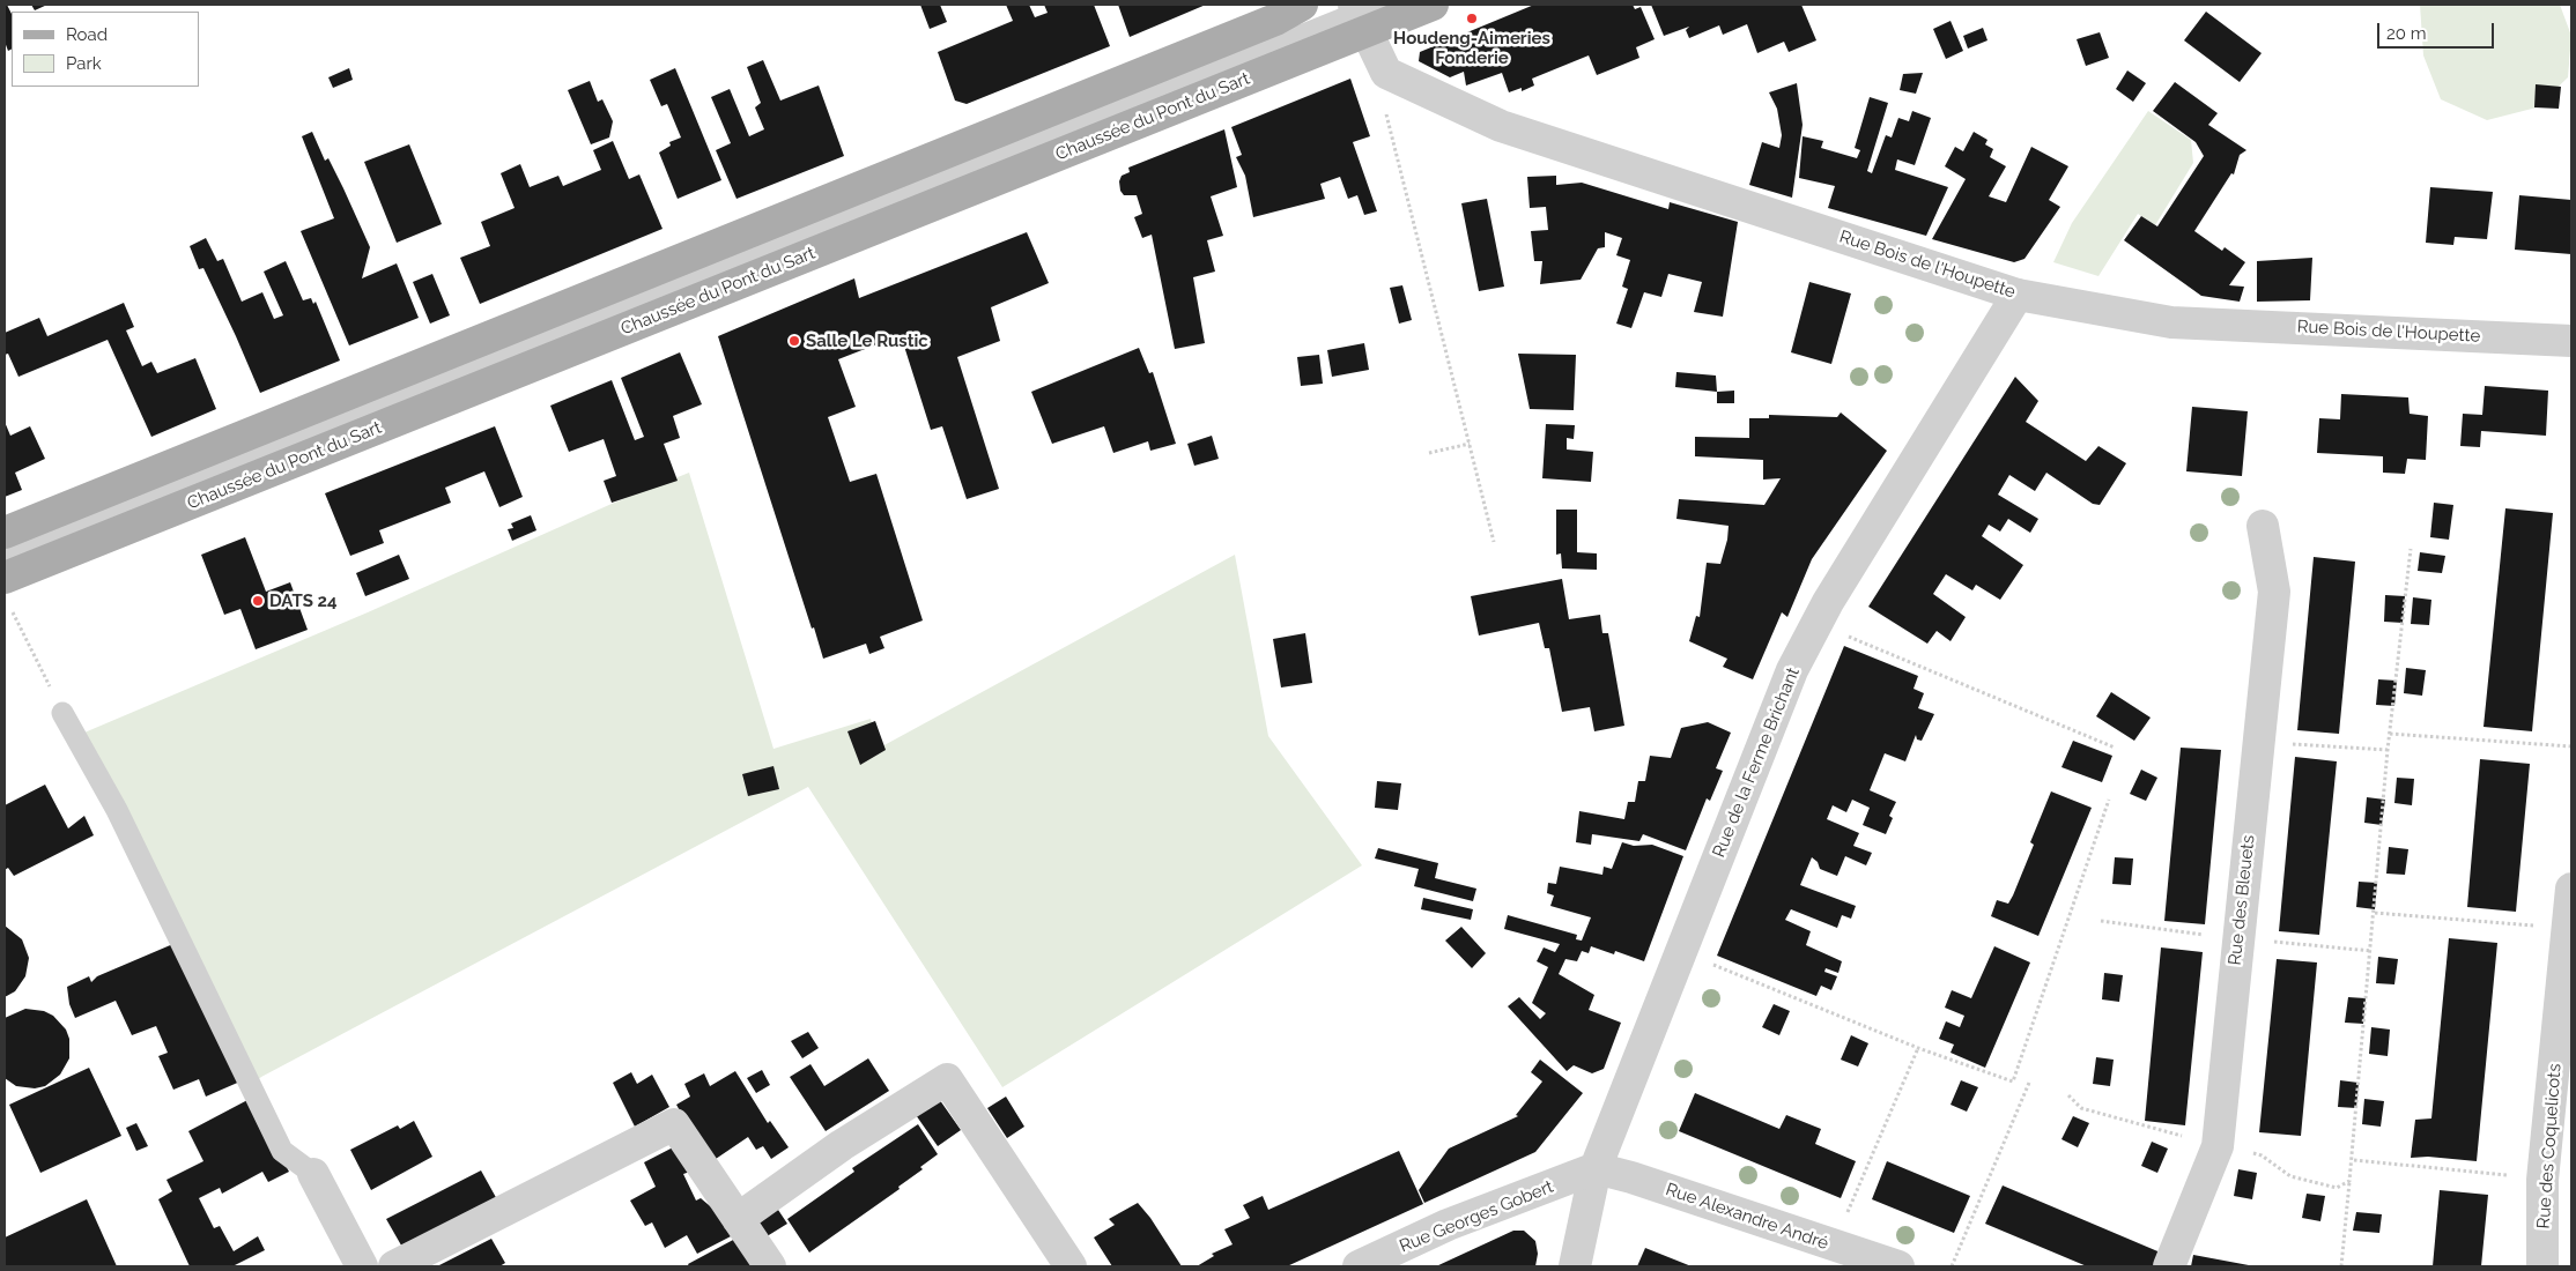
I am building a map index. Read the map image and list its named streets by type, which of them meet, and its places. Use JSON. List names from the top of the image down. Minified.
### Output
{"streets":{"main road":["Chaussée du Pont du Sart"],"street":["Rue Bois de l'Houpette","Rue de la Ferme Brichant","Rue des Bleuets","Rue des Coquelicots","Rue Georges Gobert","Rue Alexandre André"]},"crossings":[["Rue Bois de l'Houpette","Rue de la Ferme Brichant"],["Rue de la Ferme Brichant","Rue Georges Gobert"],["Rue de la Ferme Brichant","Rue Alexandre André"],["Rue Georges Gobert","Rue Alexandre André"]],"places":["Houdeng-Aimeries Fonderie","Salle Le Rustic","DATS 24"],"legend":["Road","Park"],"scale_bar":"20 m"}
